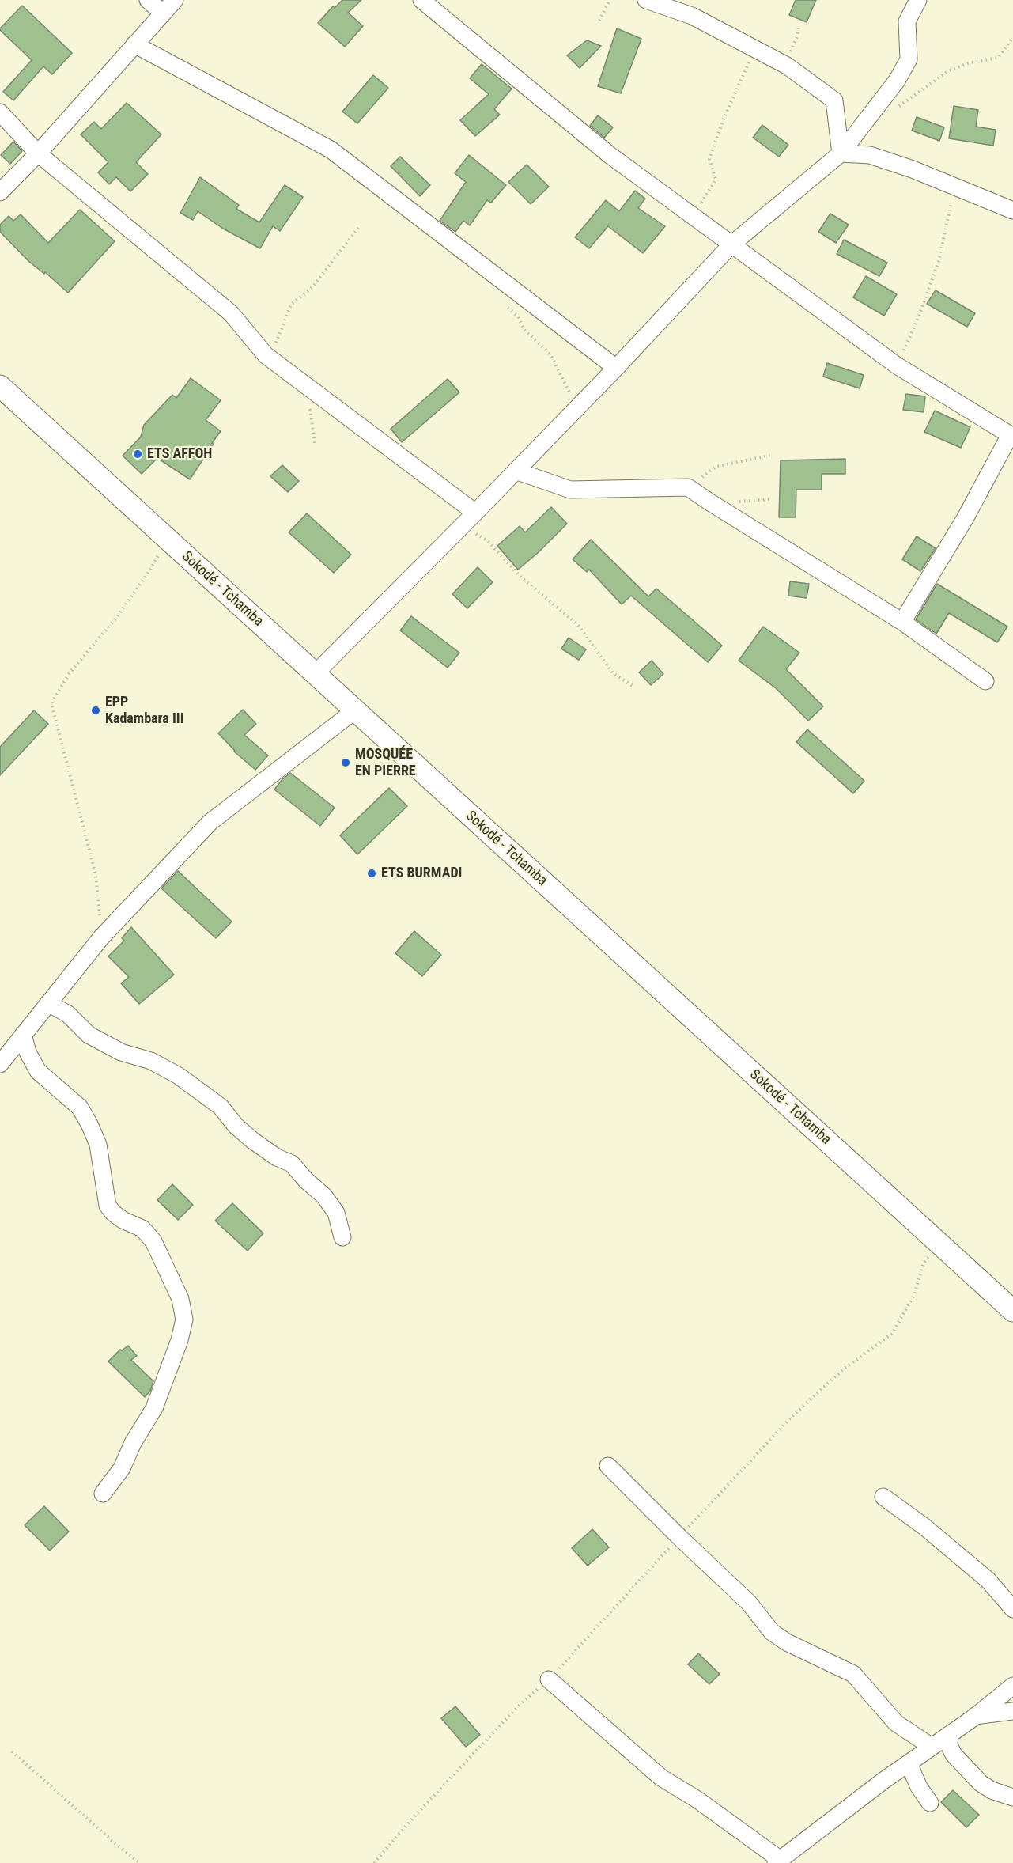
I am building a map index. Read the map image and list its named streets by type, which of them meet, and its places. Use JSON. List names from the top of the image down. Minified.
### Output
{"streets":{"main road":["Sokodé - Tchamba"]},"places":["ETS AFFOH","EPP Kadambara III","MOSQUÉE EN PIERRE","ETS BURMADI"]}
